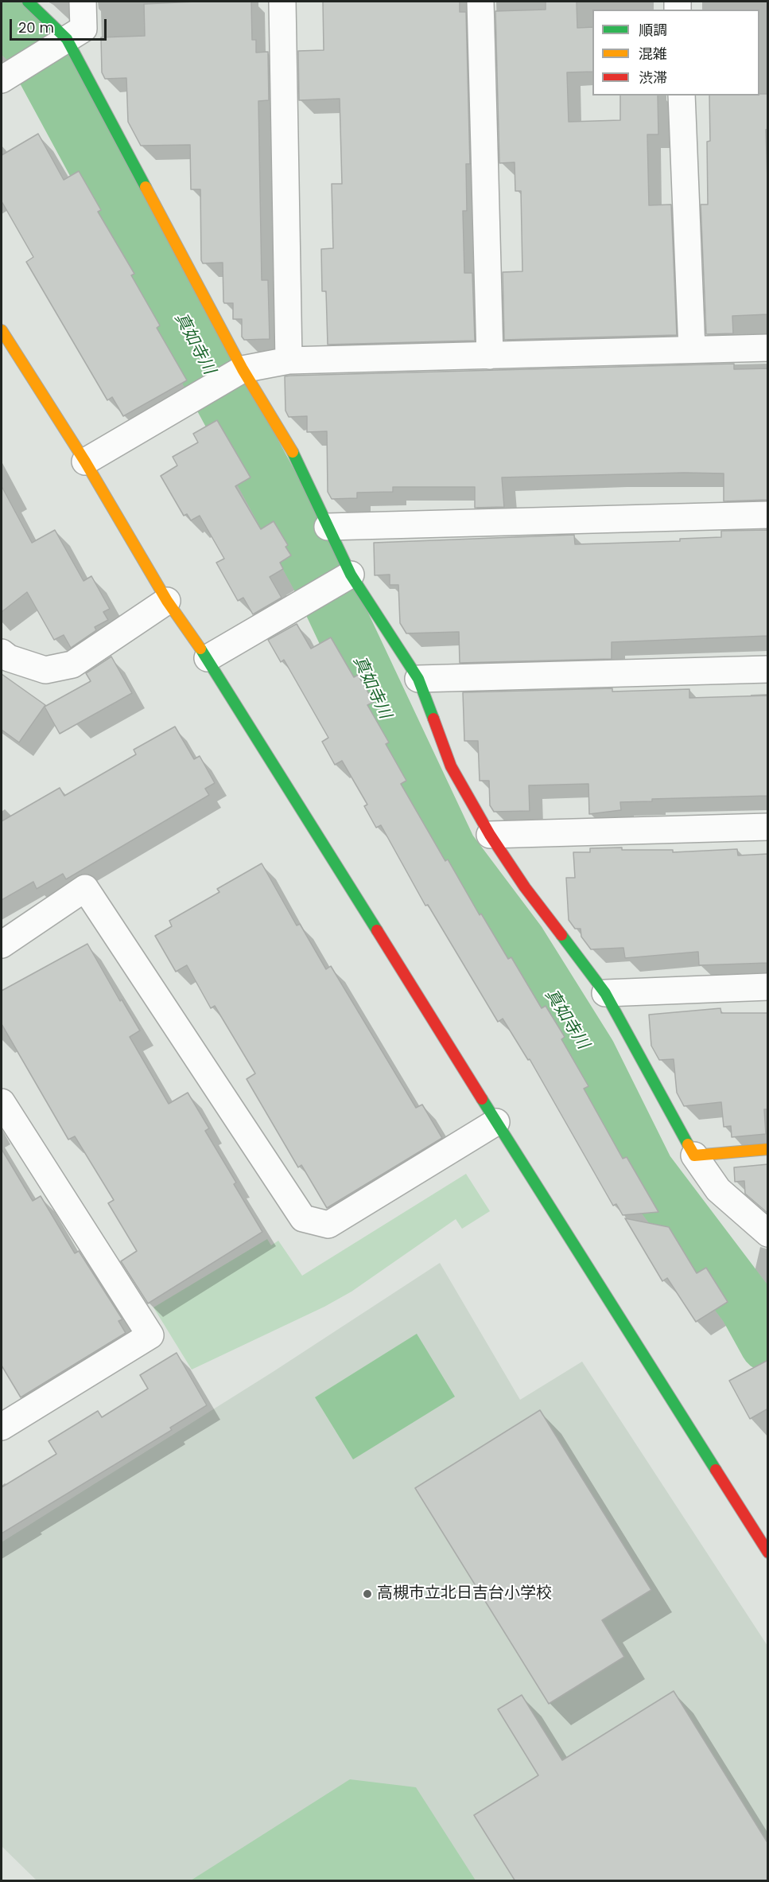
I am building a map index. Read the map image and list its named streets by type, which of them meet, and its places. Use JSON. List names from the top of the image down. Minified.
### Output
{"water":["真如寺川"],"places":["高槻市立北日吉台小学校"],"legend":["順調","混雑","渋滞"],"scale_bar":"20 m"}
